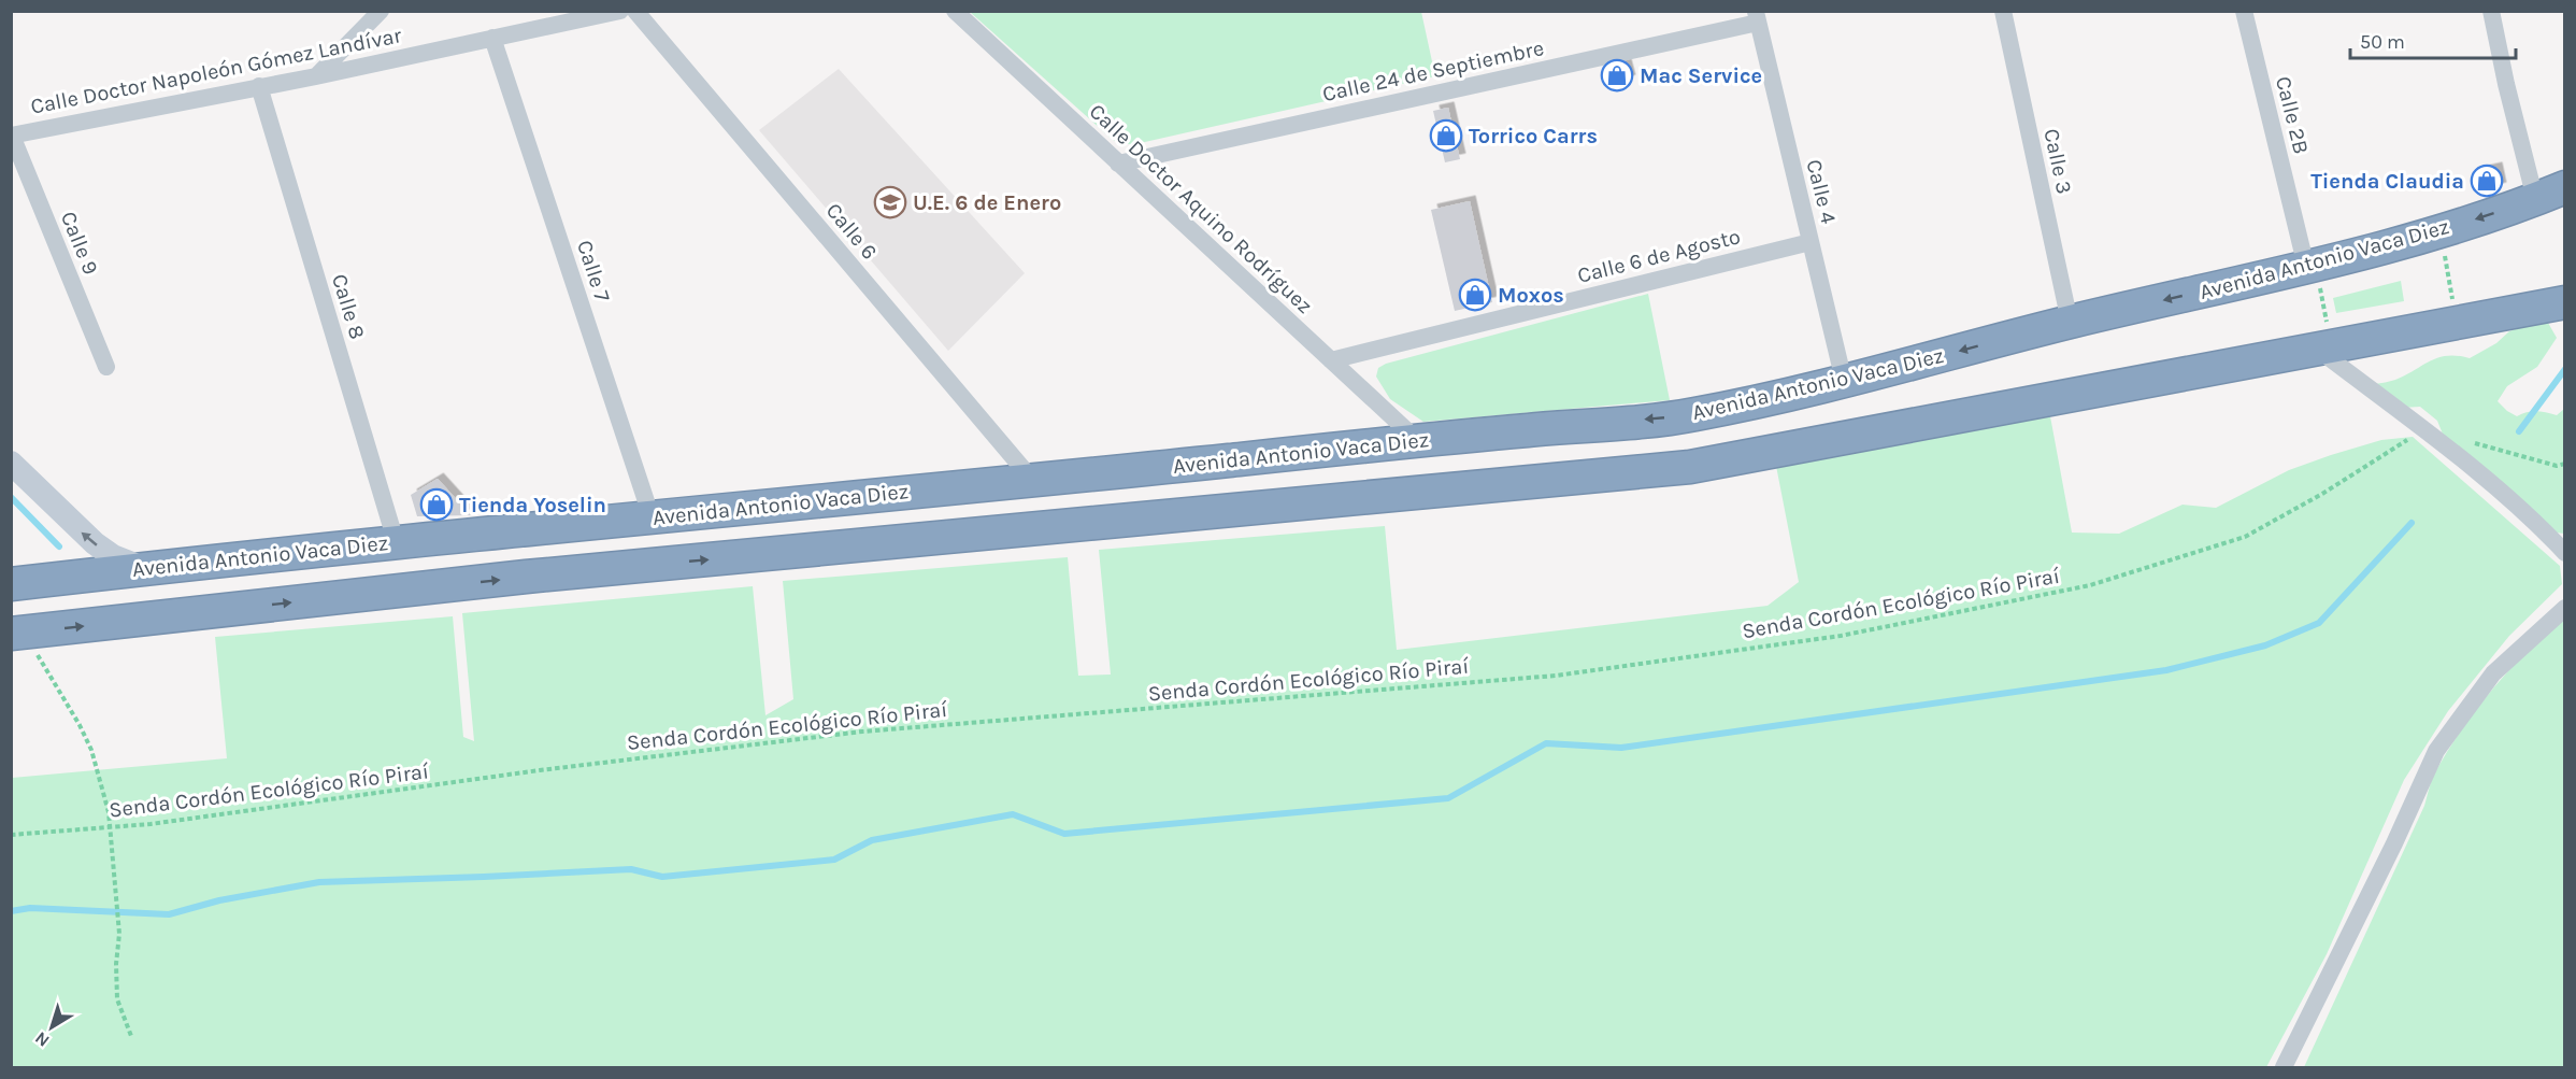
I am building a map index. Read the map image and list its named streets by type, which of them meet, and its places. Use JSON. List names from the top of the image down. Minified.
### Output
{"streets":{"highway":["Avenida Antonio Vaca Diez"],"street":["Calle Doctor Napoleón Gómez Landívar","Calle 24 de Septiembre","Calle 2B","Calle 3","Calle 4","Calle Doctor Aquino Rodríguez","Calle 6","Calle 9","Calle 6 de Agosto","Calle 7","Calle 8"],"path":["Senda Cordón Ecológico Río Piraí"]},"crossings":[["Calle Doctor Napoleón Gómez Landívar","Calle 9"],["Calle Doctor Napoleón Gómez Landívar","Calle 7"],["Calle Doctor Napoleón Gómez Landívar","Calle 8"],["Calle 24 de Septiembre","Calle 4"],["Calle 24 de Septiembre","Calle Doctor Aquino Rodríguez"],["Calle 2B","Avenida Antonio Vaca Diez"],["Calle 3","Avenida Antonio Vaca Diez"],["Calle 4","Calle 6 de Agosto"],["Calle 4","Avenida Antonio Vaca Diez"],["Calle Doctor Aquino Rodríguez","Calle 6 de Agosto"],["Calle Doctor Aquino Rodríguez","Avenida Antonio Vaca Diez"],["Calle 6","Avenida Antonio Vaca Diez"],["Avenida Antonio Vaca Diez","Calle 7"],["Avenida Antonio Vaca Diez","Calle 8"]],"places":{"shop":["Mac Service","Torrico Carrs","Tienda Claudia","Moxos","Tienda Yoselin"],"school or university":["U.E. 6 de Enero"]},"scale_bar":"50 m","north":"bottom left"}
